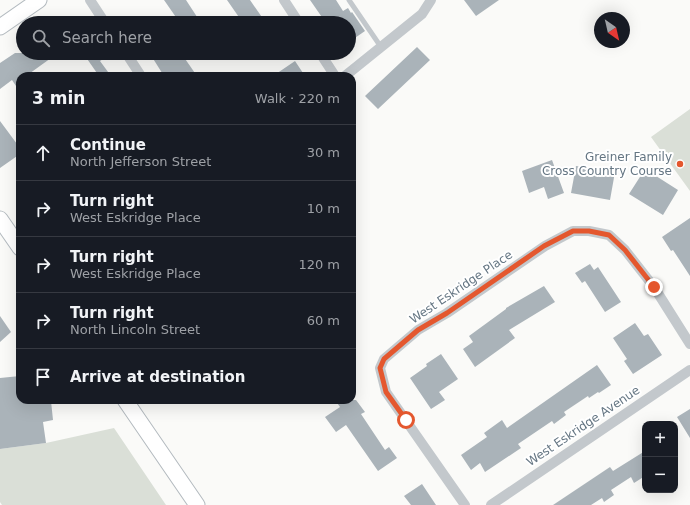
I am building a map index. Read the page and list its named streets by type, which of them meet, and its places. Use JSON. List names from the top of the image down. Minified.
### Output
{"streets":{"street":["West Eskridge Place","West Eskridge Avenue"]},"places":["Greiner Family Cross Country Course"],"north":"bottom right","page":{"search":"Search here","heading":["3 min","Walk · 220 m"],"list":[["Continue","North Jefferson Street","30 m"],["Turn right","West Eskridge Place","10 m"],["Turn right","West Eskridge Place","120 m"],["Turn right","North Lincoln Street","60 m"],"Arrive at destination"],"map_buttons":["+","−"]}}
